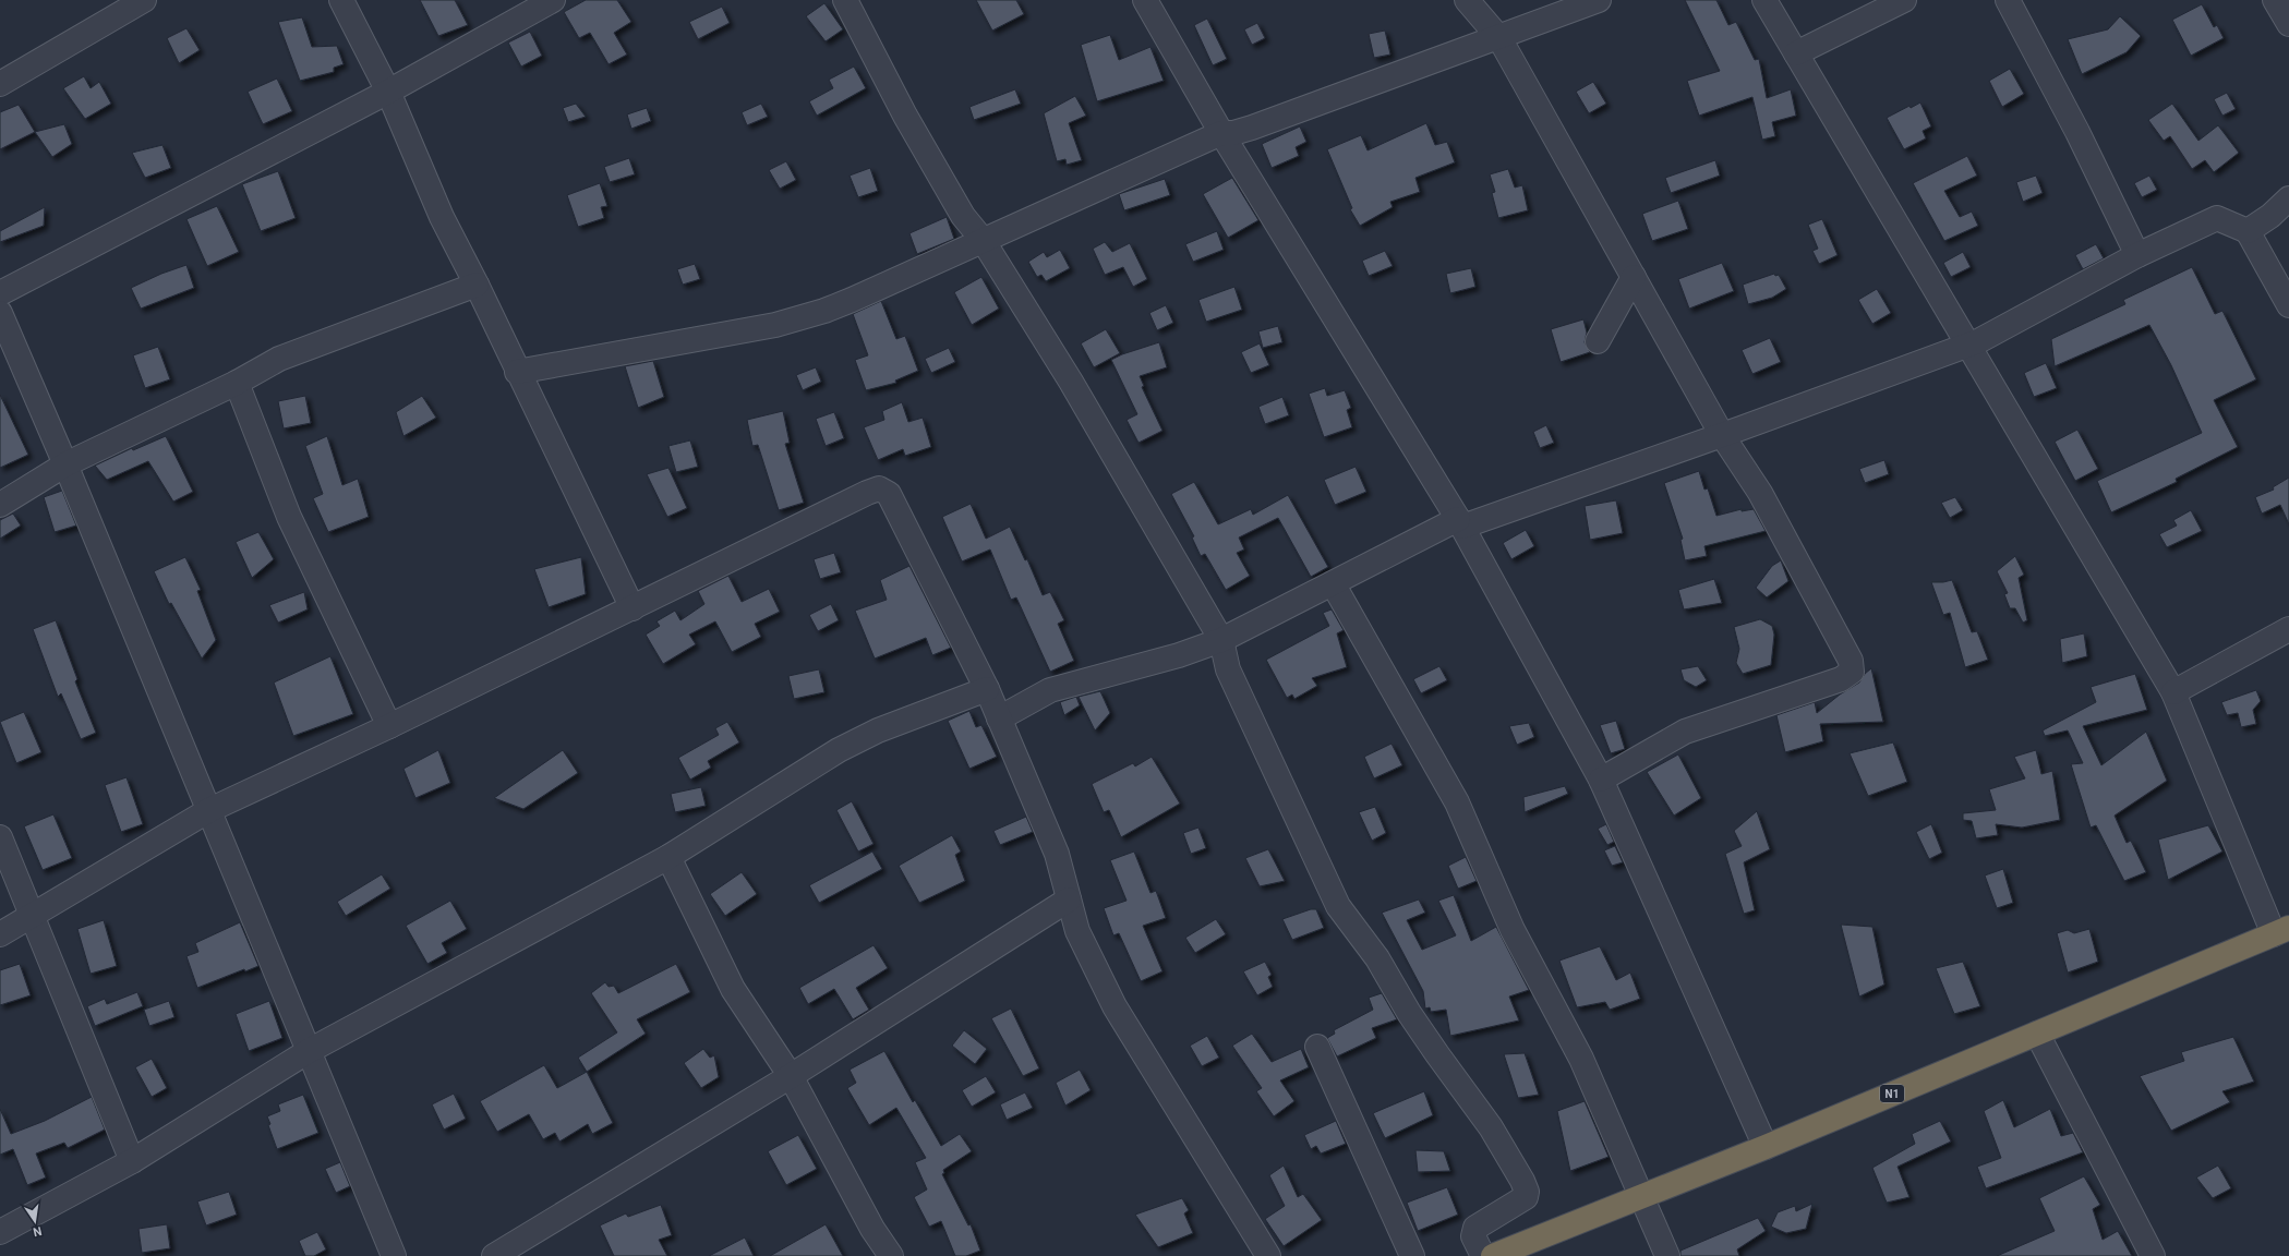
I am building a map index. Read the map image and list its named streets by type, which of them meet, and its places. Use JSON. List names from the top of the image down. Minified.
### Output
{"streets":{"highway":["N1"]},"north":"bottom"}
